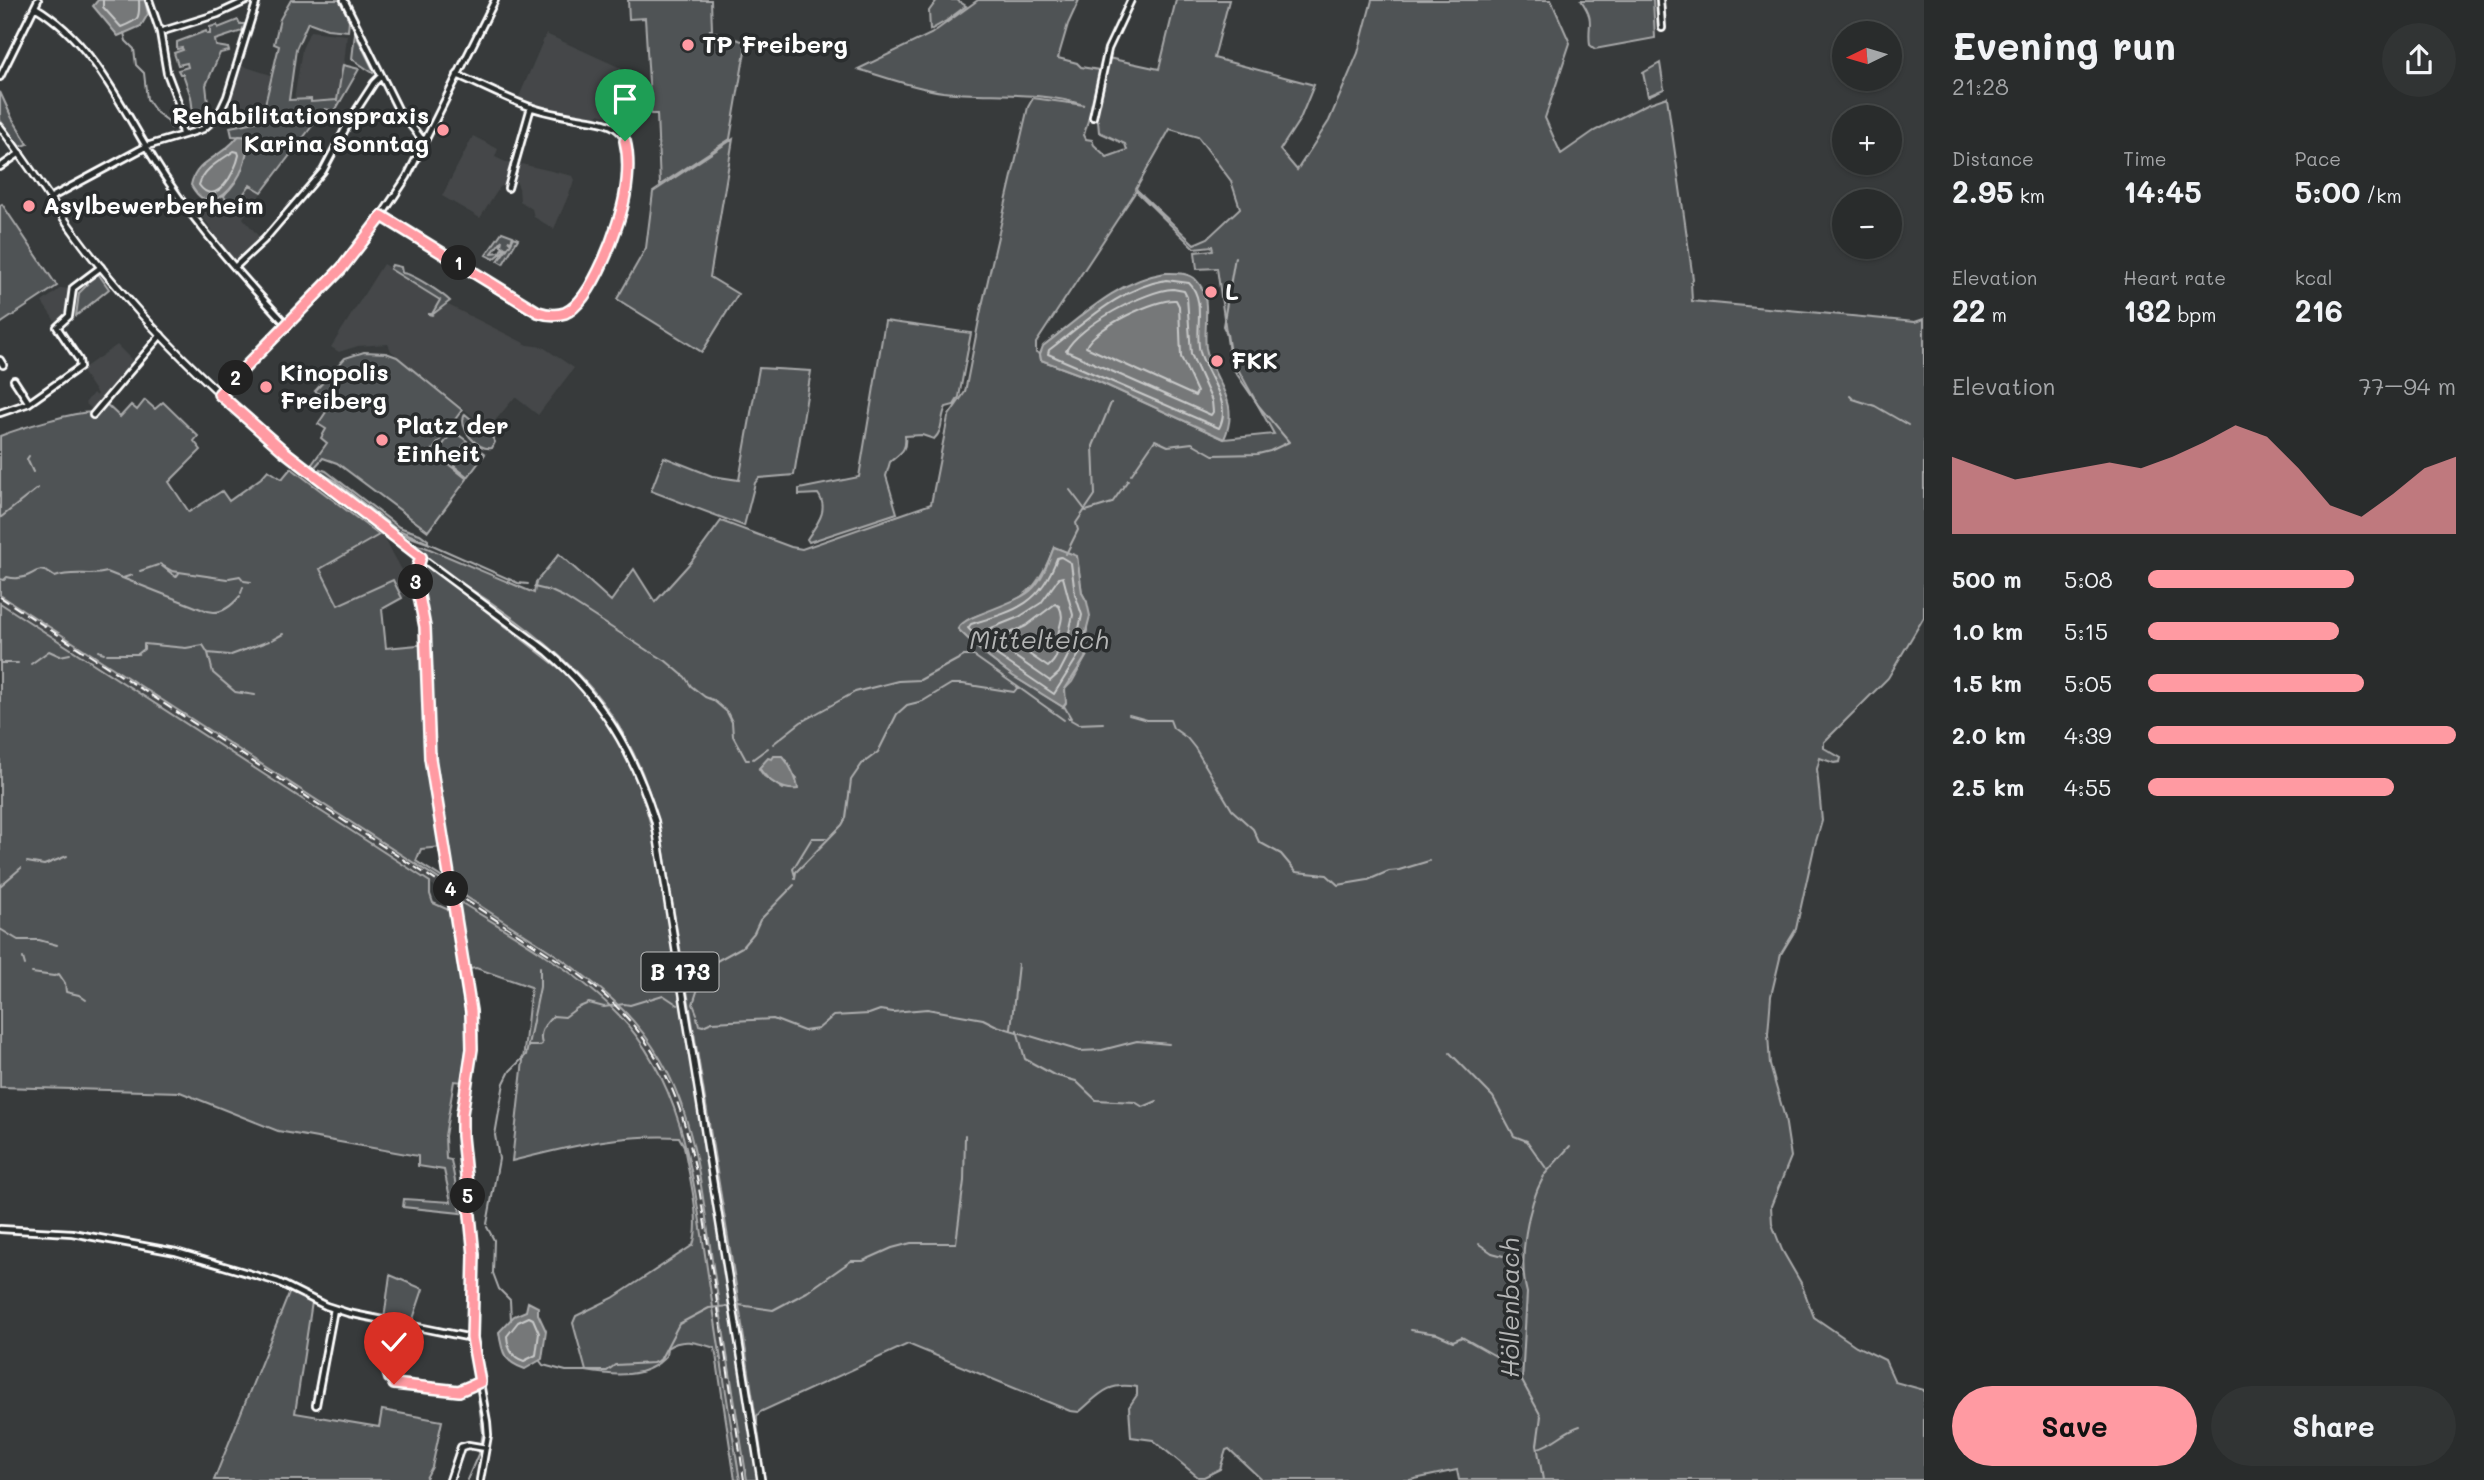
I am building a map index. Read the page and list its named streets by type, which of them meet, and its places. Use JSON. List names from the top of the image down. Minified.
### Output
{"streets":{"main road":["B 173"]},"water":["Mittelteich","Höllenbach"],"places":["TP Freiberg","Rehabilitationspraxis Karina Sonntag","Asylbewerberheim","L","FKK","Kinopolis Freiberg","Platz der Einheit"],"north":"left","page":{"heading":["Evening run","21:28"],"map_buttons":["+","−"],"stats":[["Distance","2.95 km"],["Time","14:45"],["Pace","5:00 /km"],["Elevation","22 m"],["Heart rate","132 bpm"],["kcal","216"]],"pins":["1","2","3","4","5"],"chart":["Elevation","77–94 m"],"list":[{"name":"500 m","note":"5:08"},{"name":"1.0 km","note":"5:15"},{"name":"1.5 km","note":"5:05"},{"name":"2.0 km","note":"4:39"},{"name":"2.5 km","note":"4:55"}],"buttons":["Save","Share"]}}
